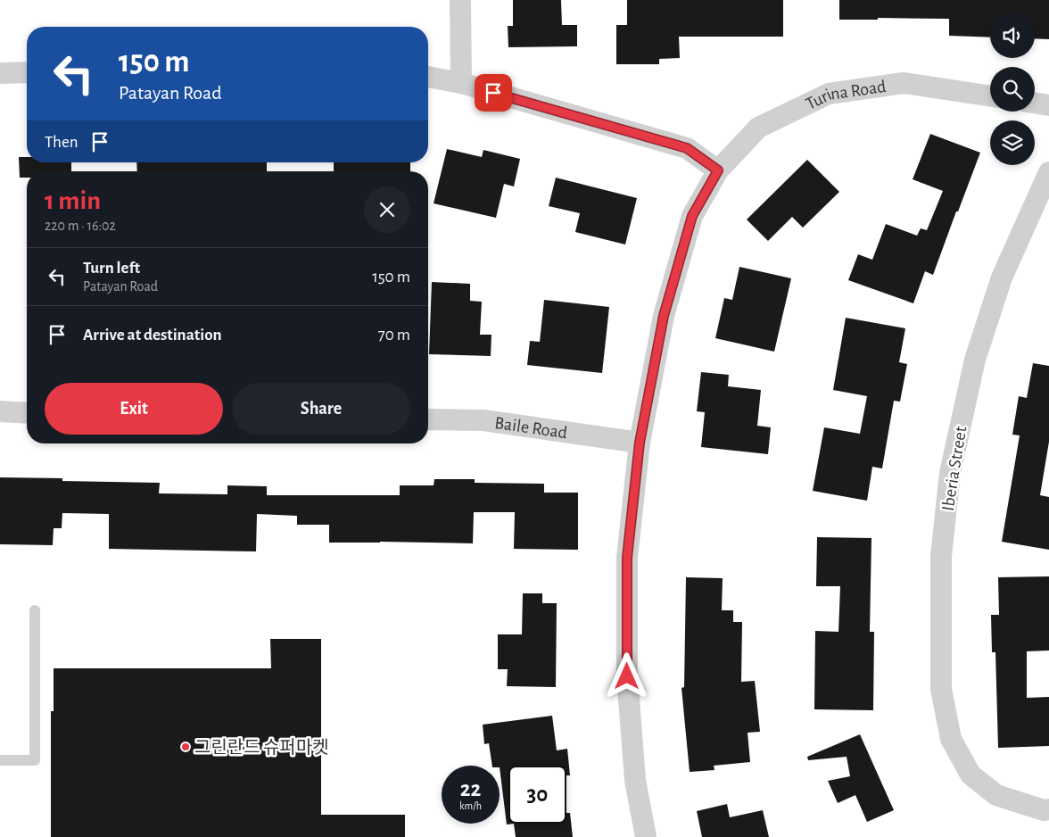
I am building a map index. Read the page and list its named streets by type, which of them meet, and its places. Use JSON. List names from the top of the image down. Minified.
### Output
{"streets":{"street":["Turina Road","Baile Road","Iberia Street"]},"crossings":[["Turina Road","Baile Road"]],"places":["그린란드 슈퍼마켓"],"page":{"turn":["150 m","Patayan Road"],"then":"Then","heading":["1 min","220 m · 16:02"],"list":[{"name":"Turn left","note":"Patayan Road","value":"150 m"},{"name":"Arrive at destination","value":"70 m"}],"buttons":["Exit","Share"],"speed":"22 km/h","limit":"30"}}
